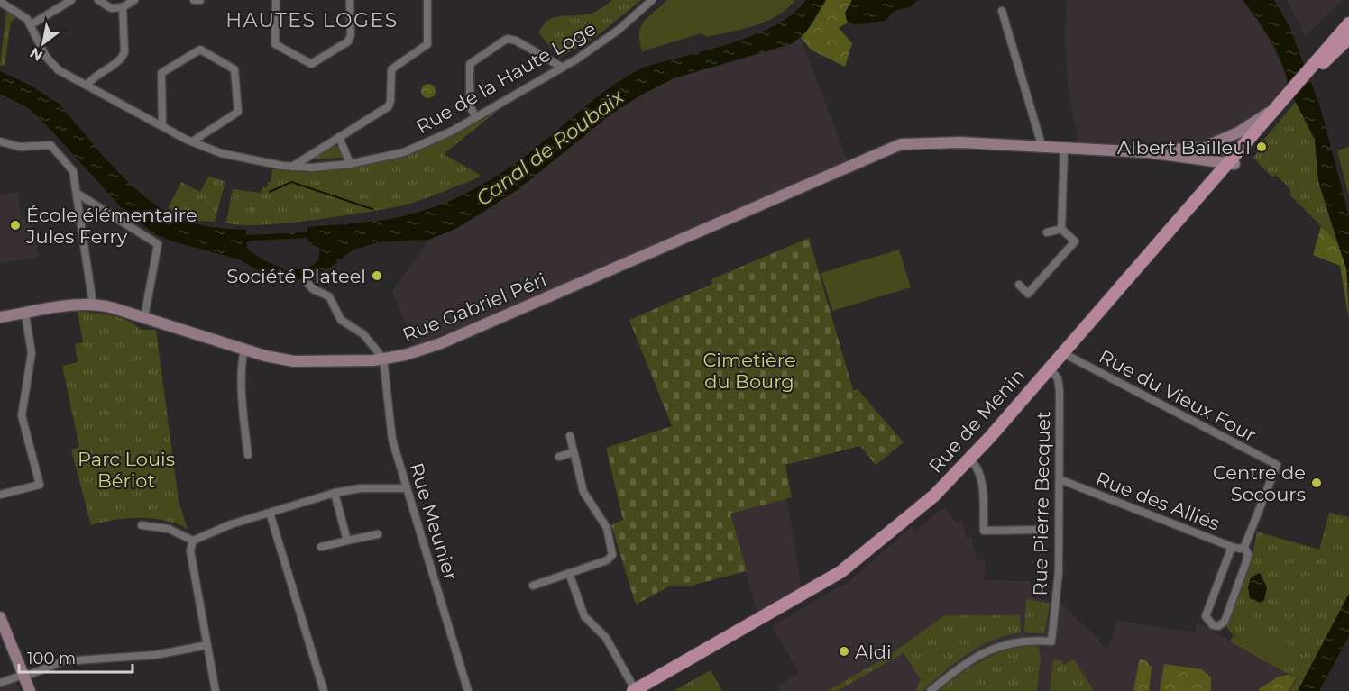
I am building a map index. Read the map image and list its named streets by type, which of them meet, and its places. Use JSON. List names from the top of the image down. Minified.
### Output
{"streets":{"main road":["Rue Gabriel Péri","Rue de Menin"],"street":["Rue de la Haute Loge","Rue du Vieux Four","Rue des Alliés","Rue Pierre Becquet","Rue Meunier"]},"crossings":[["Rue Gabriel Péri","Rue de Menin"],["Rue Gabriel Péri","Rue Meunier"],["Rue du Vieux Four","Rue de Menin"],["Rue du Vieux Four","Rue des Alliés"],["Rue de Menin","Rue Pierre Becquet"],["Rue des Alliés","Rue Pierre Becquet"]],"districts":["HAUTES LOGES"],"water":["Canal de Roubaix"],"parks":["Cimetière du Bourg","Parc Louis Bériot"],"places":["Albert Bailleul","École élémentaire Jules Ferry","Société Plateel","Centre de Secours","Aldi"],"scale_bar":"100 m","north":"bottom left"}
